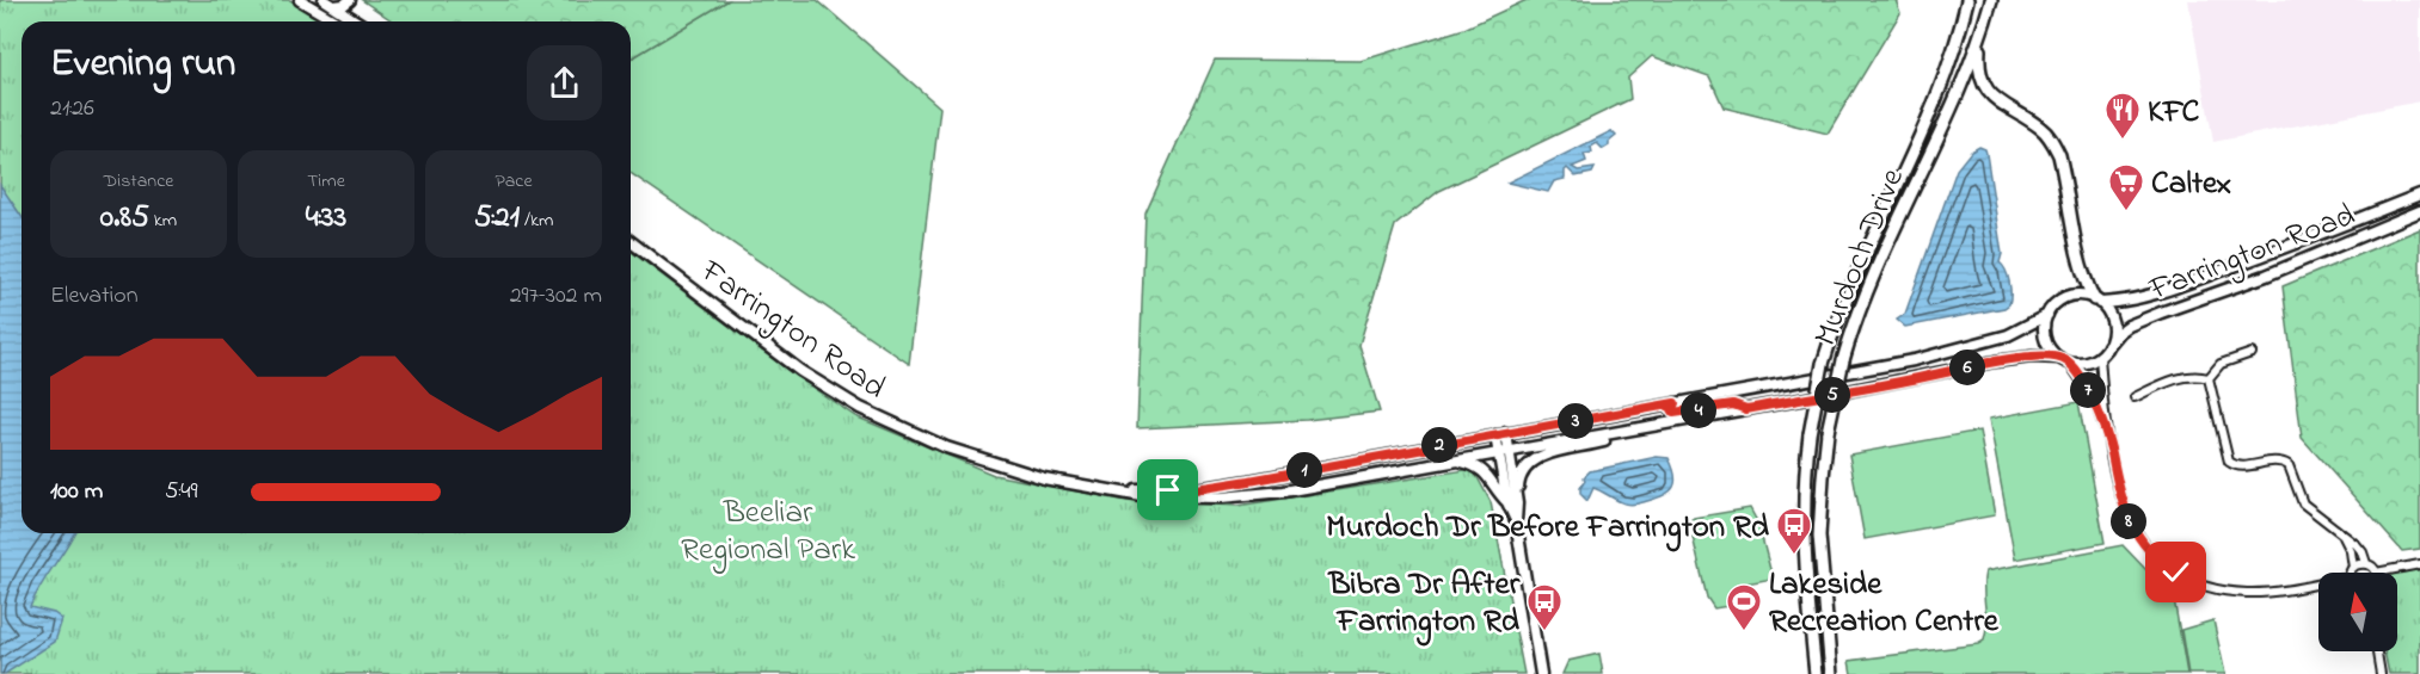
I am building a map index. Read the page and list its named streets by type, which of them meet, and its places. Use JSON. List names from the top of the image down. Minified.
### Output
{"streets":{"main road":["Farrington Road","Murdoch Drive"]},"parks":["Beeliar Regional Park"],"places":{"restaurant":["KFC"],"supermarket":["Caltex"],"bus stop":["Murdoch Dr Before Farrington Rd","Bibra Dr After Farrington Rd"],"sports":["Lakeside Recreation Centre"]},"north":"top","page":{"heading":["Evening run","21:26"],"stats":[["Distance","0.85 km"],["Time","4:33"],["Pace","5:21 /km"]],"chart":["Elevation","297–302 m"],"pins":["6","7","5","4","3","2","1","8"],"list":[{"name":"100 m","note":"5:49"}]}}
